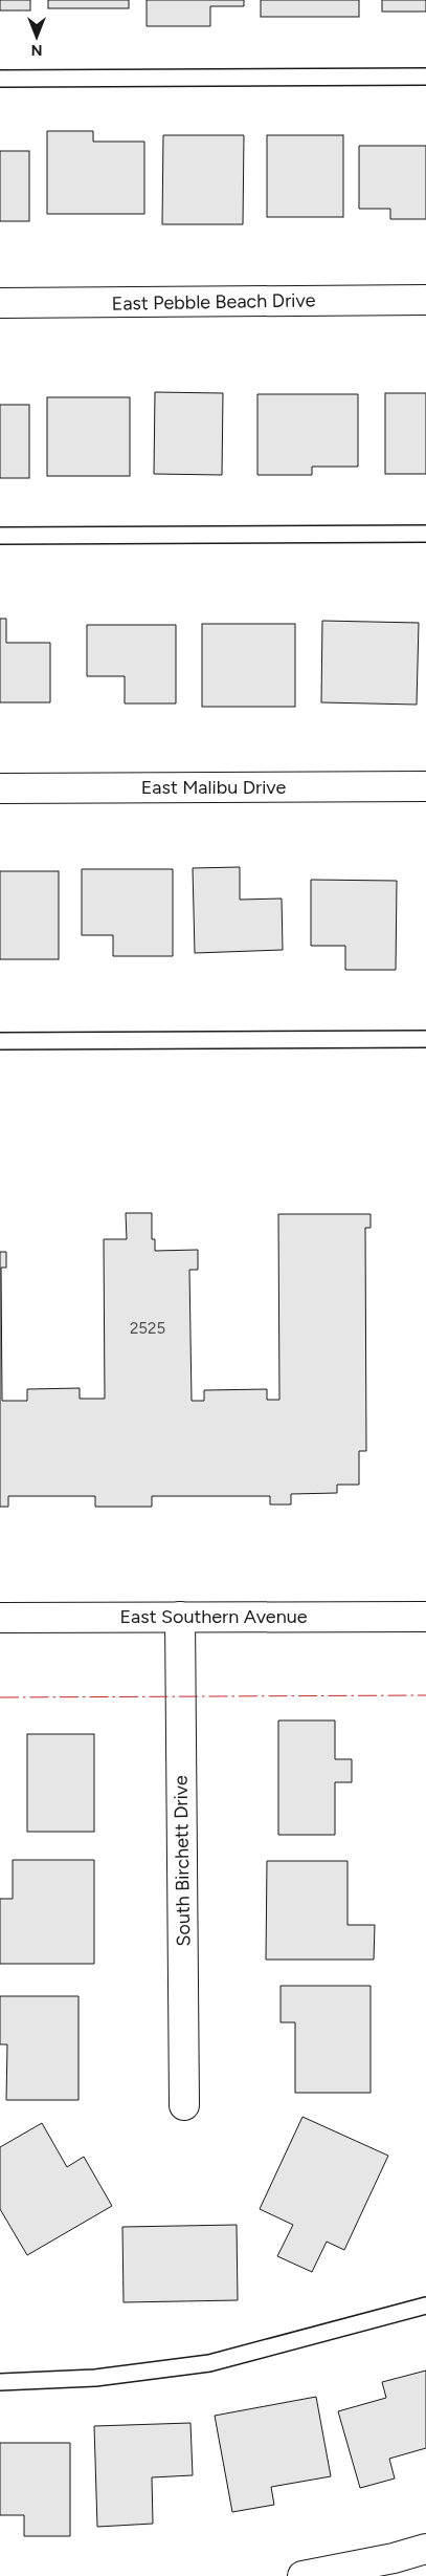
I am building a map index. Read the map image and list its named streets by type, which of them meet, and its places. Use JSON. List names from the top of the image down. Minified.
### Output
{"streets":{"street":["East Pebble Beach Drive","East Malibu Drive","East Southern Avenue","South Birchett Drive"]},"crossings":[["East Southern Avenue","South Birchett Drive"]],"house_numbers":["2525"],"north":"bottom"}
